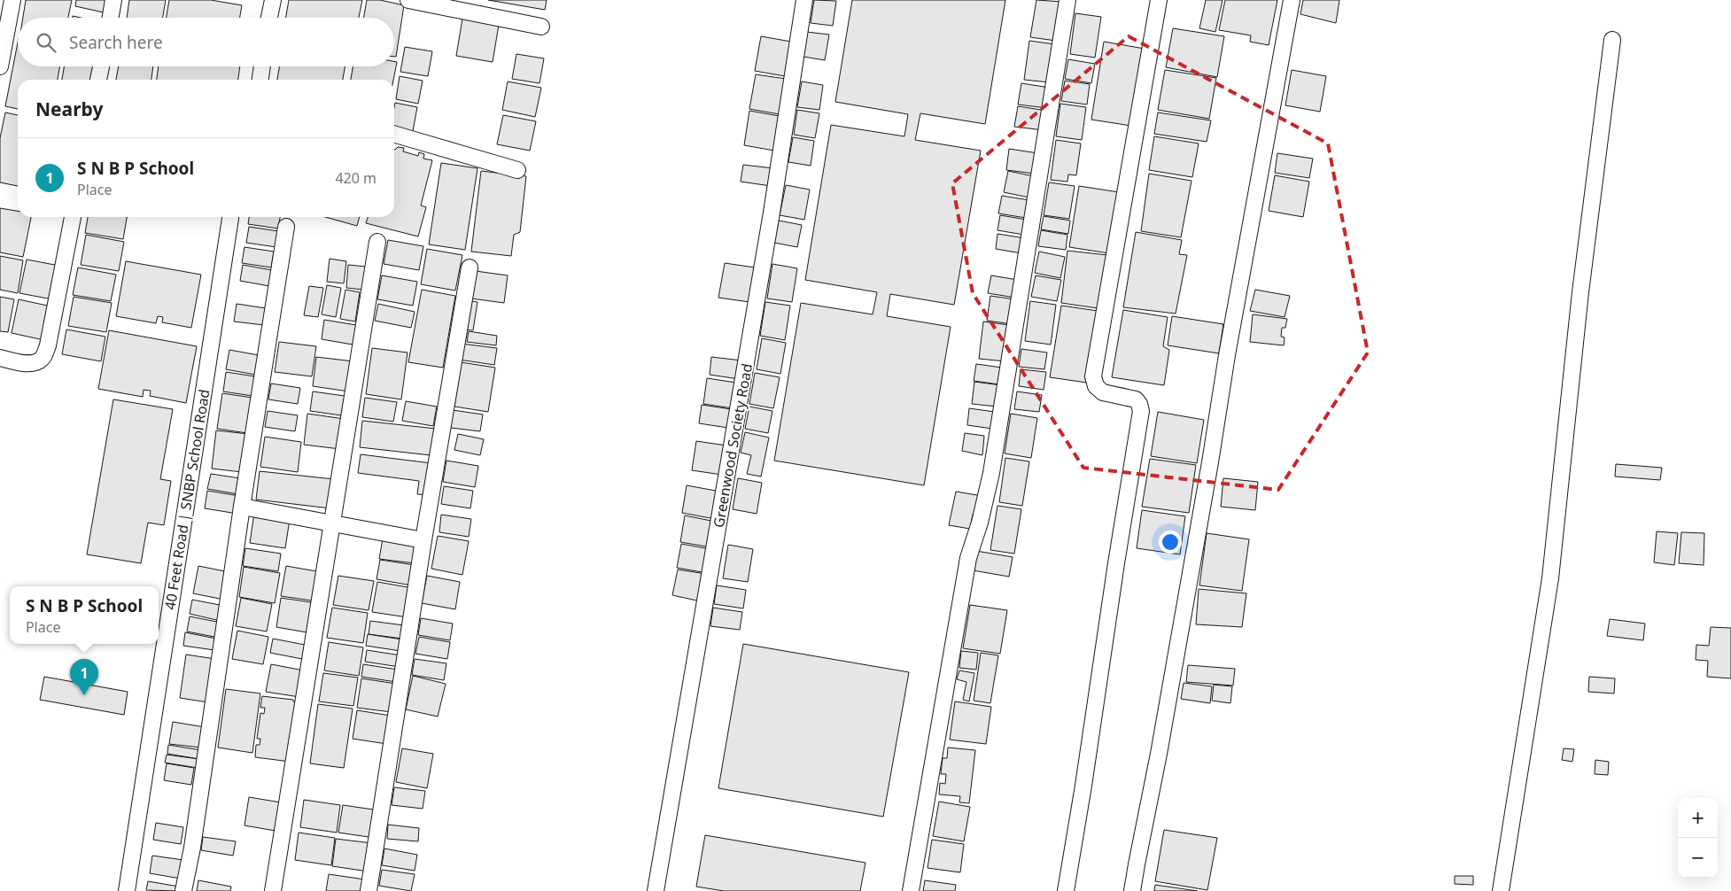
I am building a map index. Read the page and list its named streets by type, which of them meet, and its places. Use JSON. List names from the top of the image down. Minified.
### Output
{"streets":{"street":["Greenwood Society Road","40 Feet Road | SNBP School Road"]},"page":{"search":"Search here","heading":"Nearby","list":[{"mark":"1","name":"S N B P School","note":"Place","value":"420 m"}],"popup":["S N B P School","Place"],"pins":"1","map_buttons":["+","−"]}}
